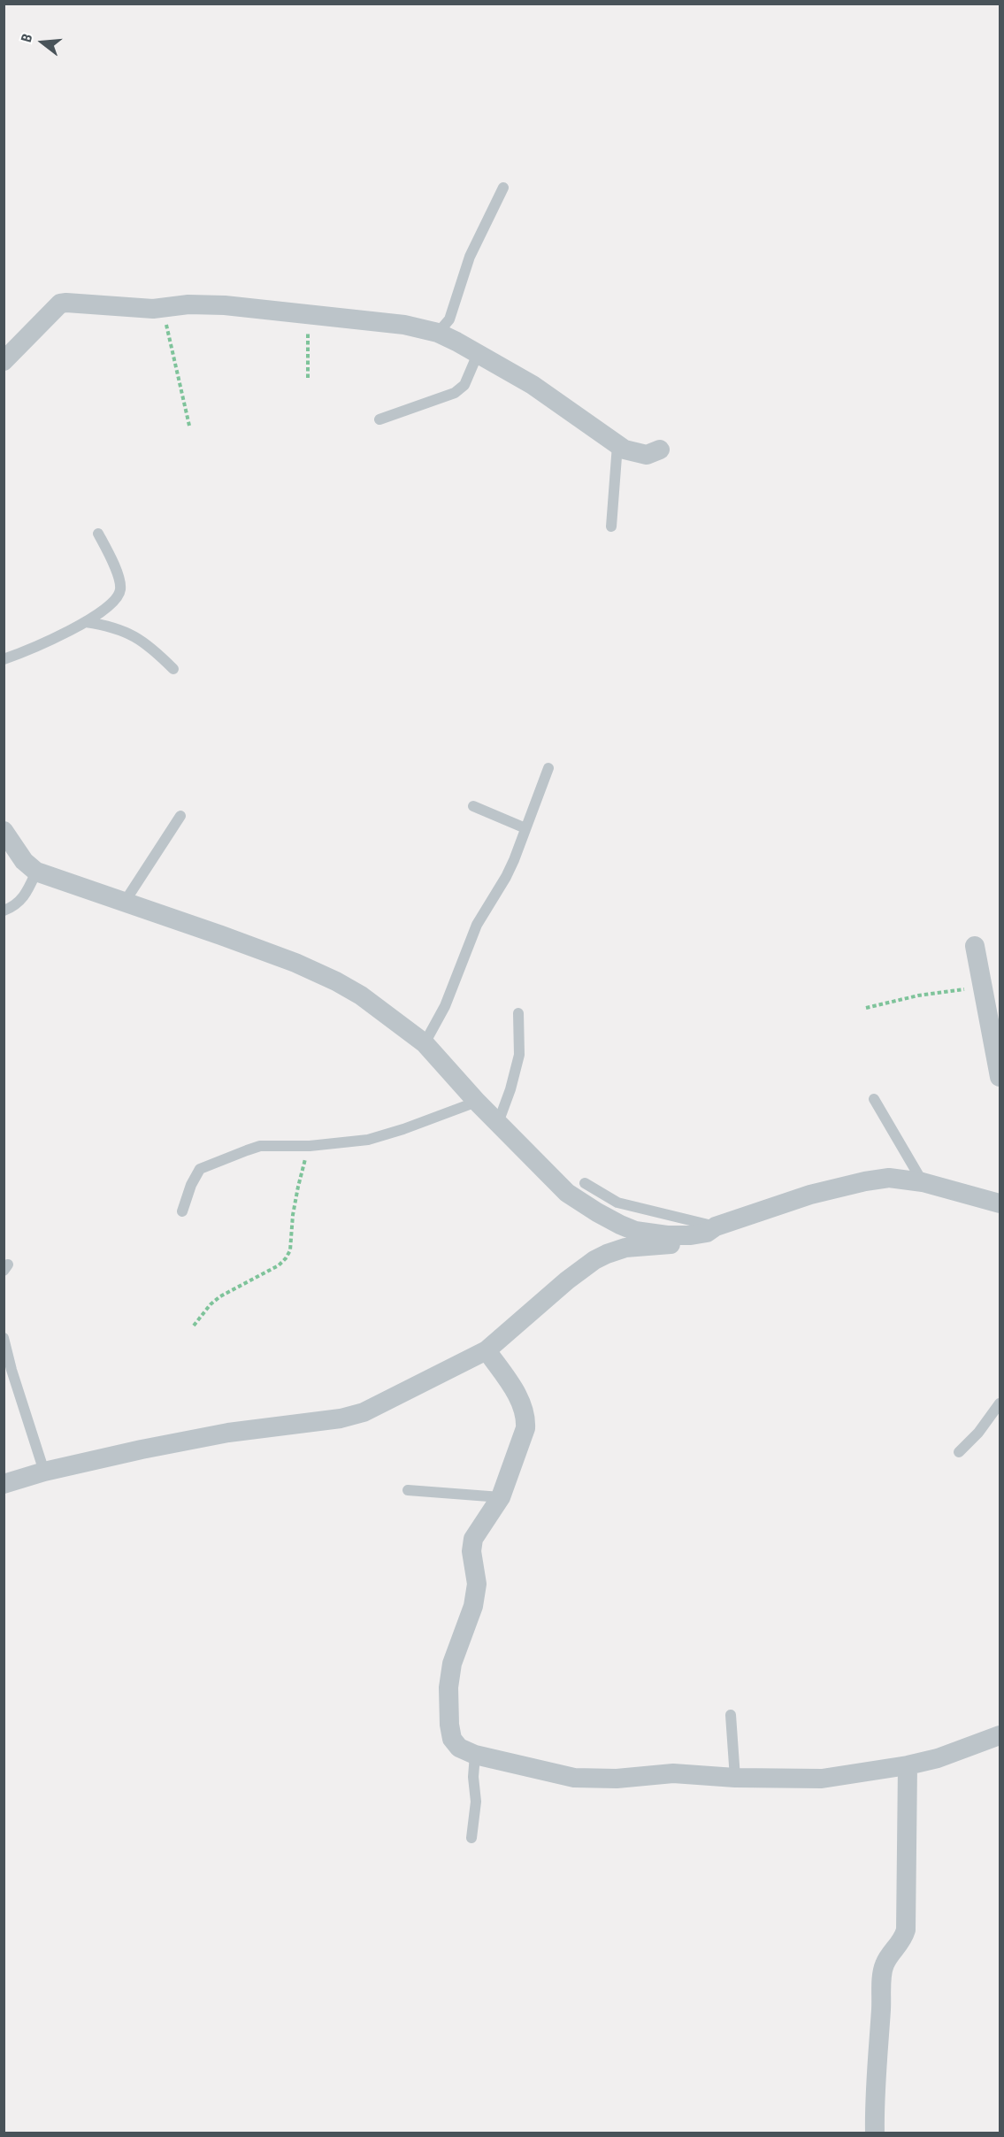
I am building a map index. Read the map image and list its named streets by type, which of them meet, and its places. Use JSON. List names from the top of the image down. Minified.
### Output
{"north":"left"}
